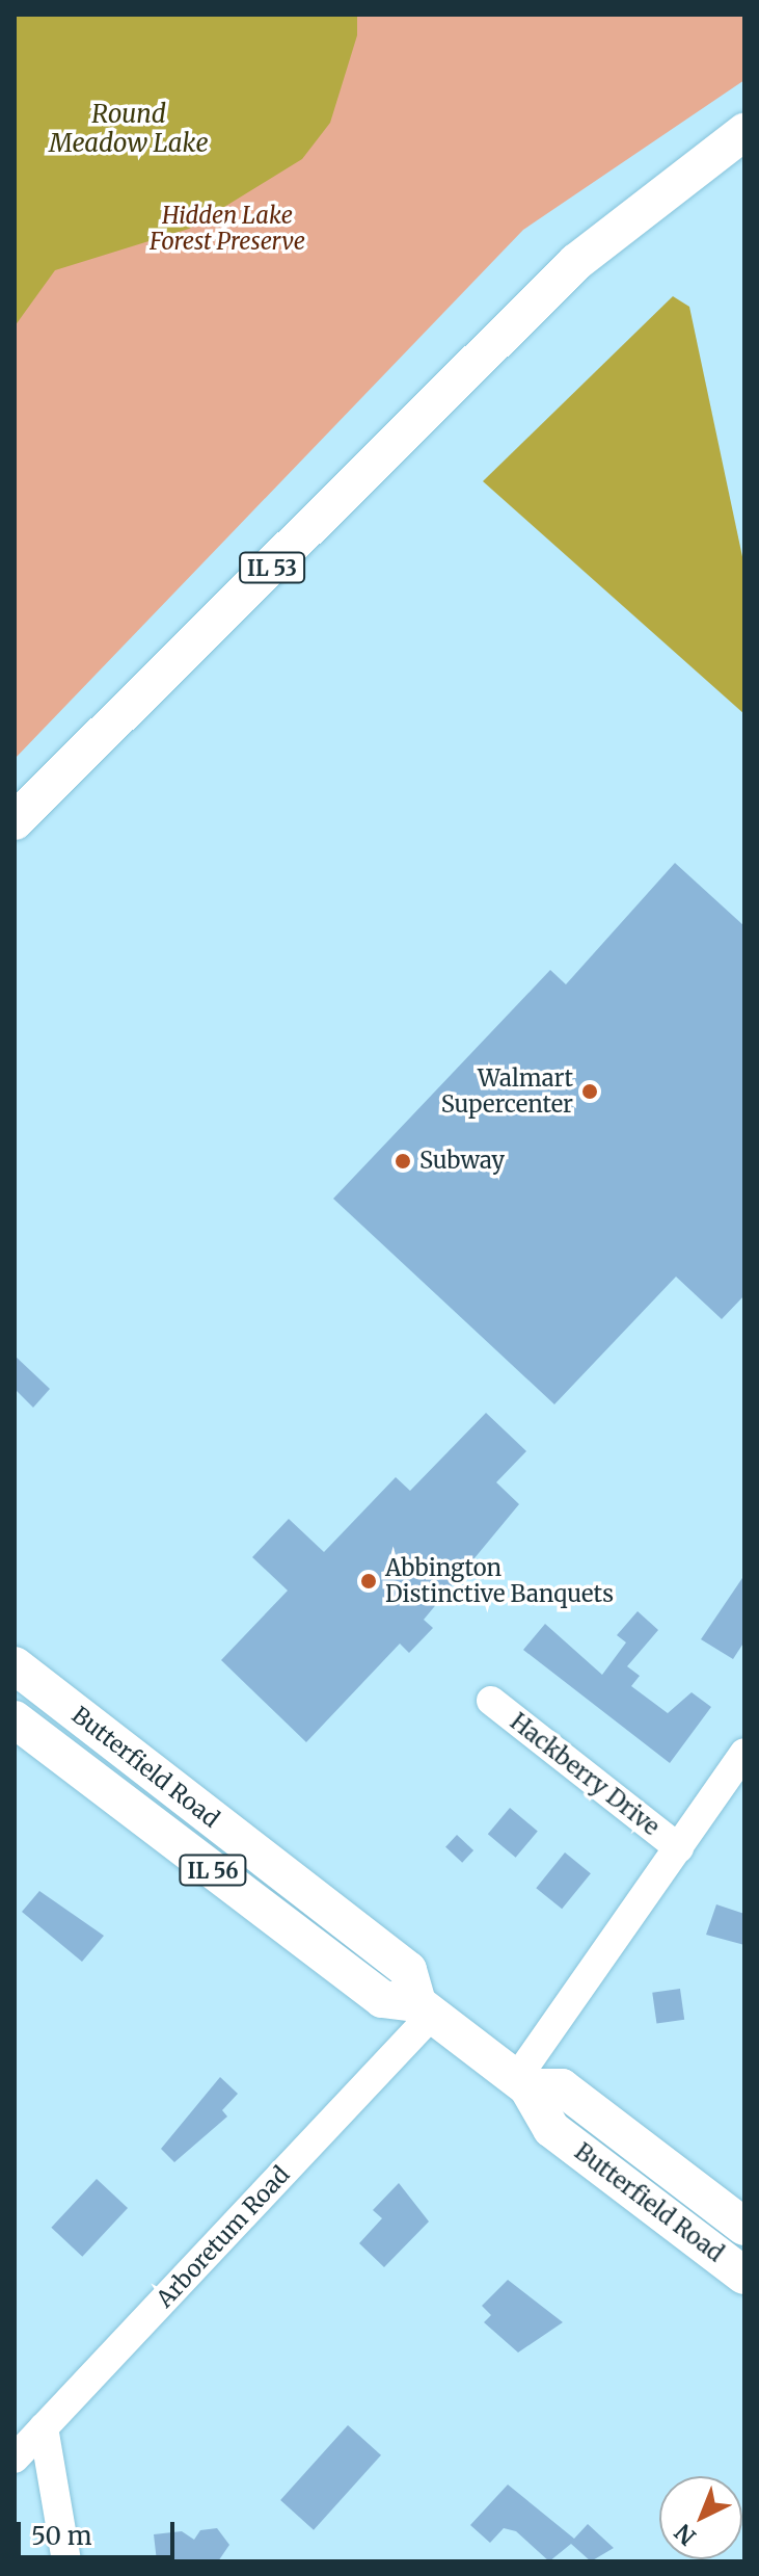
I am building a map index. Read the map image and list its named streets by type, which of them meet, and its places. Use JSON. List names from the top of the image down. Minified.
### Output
{"streets":{"main road":["IL 53","Butterfield Road","IL 56"],"street":["Hackberry Drive","Arboretum Road"]},"crossings":[["Butterfield Road","Arboretum Road"]],"water":["Round Meadow Lake"],"parks":["Hidden Lake Forest Preserve"],"places":["Walmart Supercenter","Subway","Abbington Distinctive Banquets"],"scale_bar":"50 m","north":"bottom left"}
